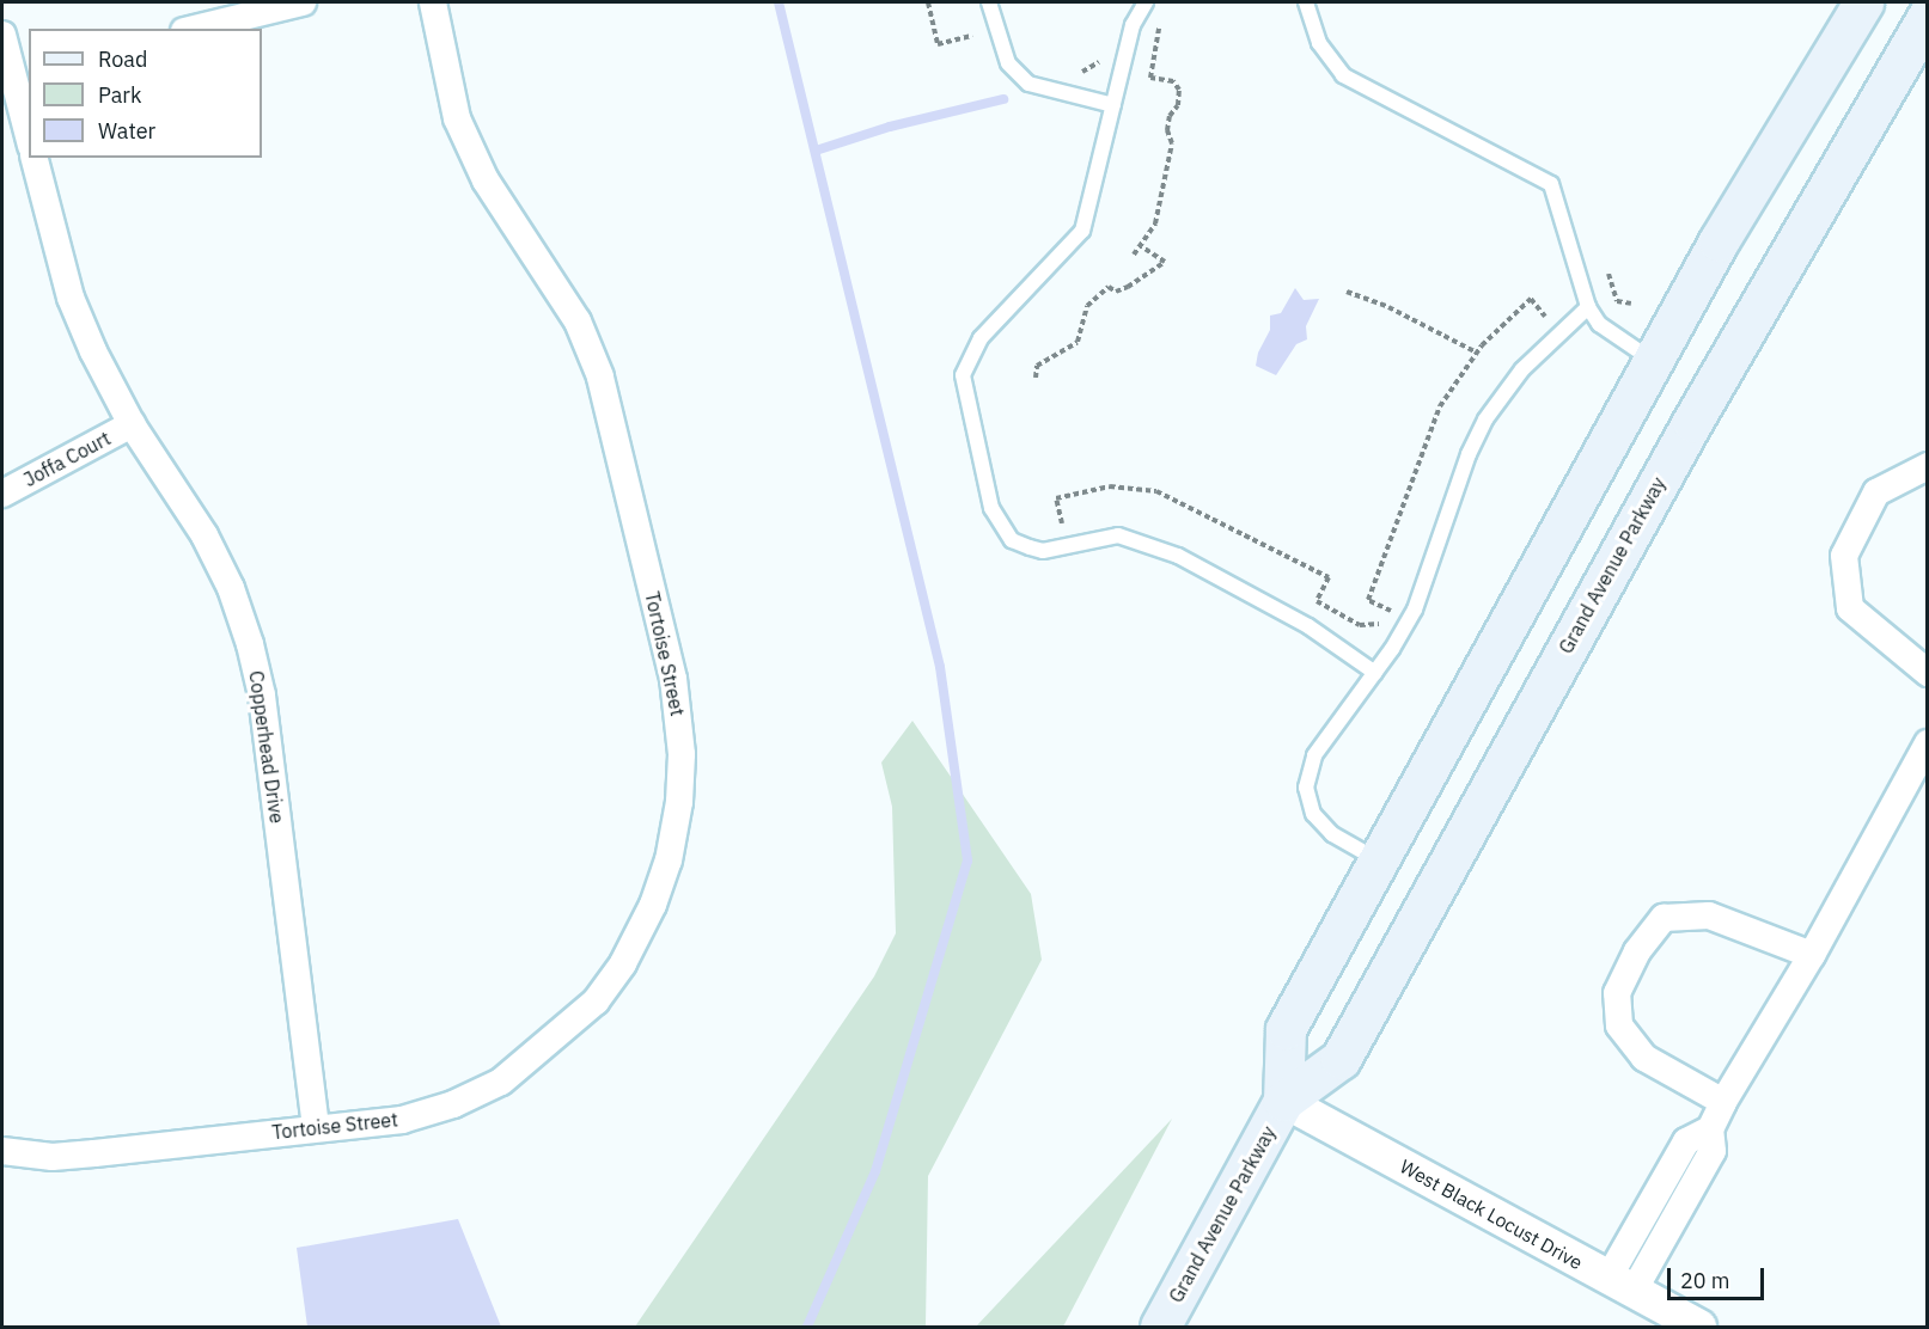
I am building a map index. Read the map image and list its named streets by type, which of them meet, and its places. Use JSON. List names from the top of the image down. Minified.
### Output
{"streets":{"main road":["Grand Avenue Parkway"],"street":["Joffa Court","Tortoise Street","Copperhead Drive","West Black Locust Drive"]},"crossings":[["Joffa Court","Copperhead Drive"],["Grand Avenue Parkway","West Black Locust Drive"],["Tortoise Street","Copperhead Drive"]],"legend":["Road","Park","Water"],"scale_bar":"20 m"}
